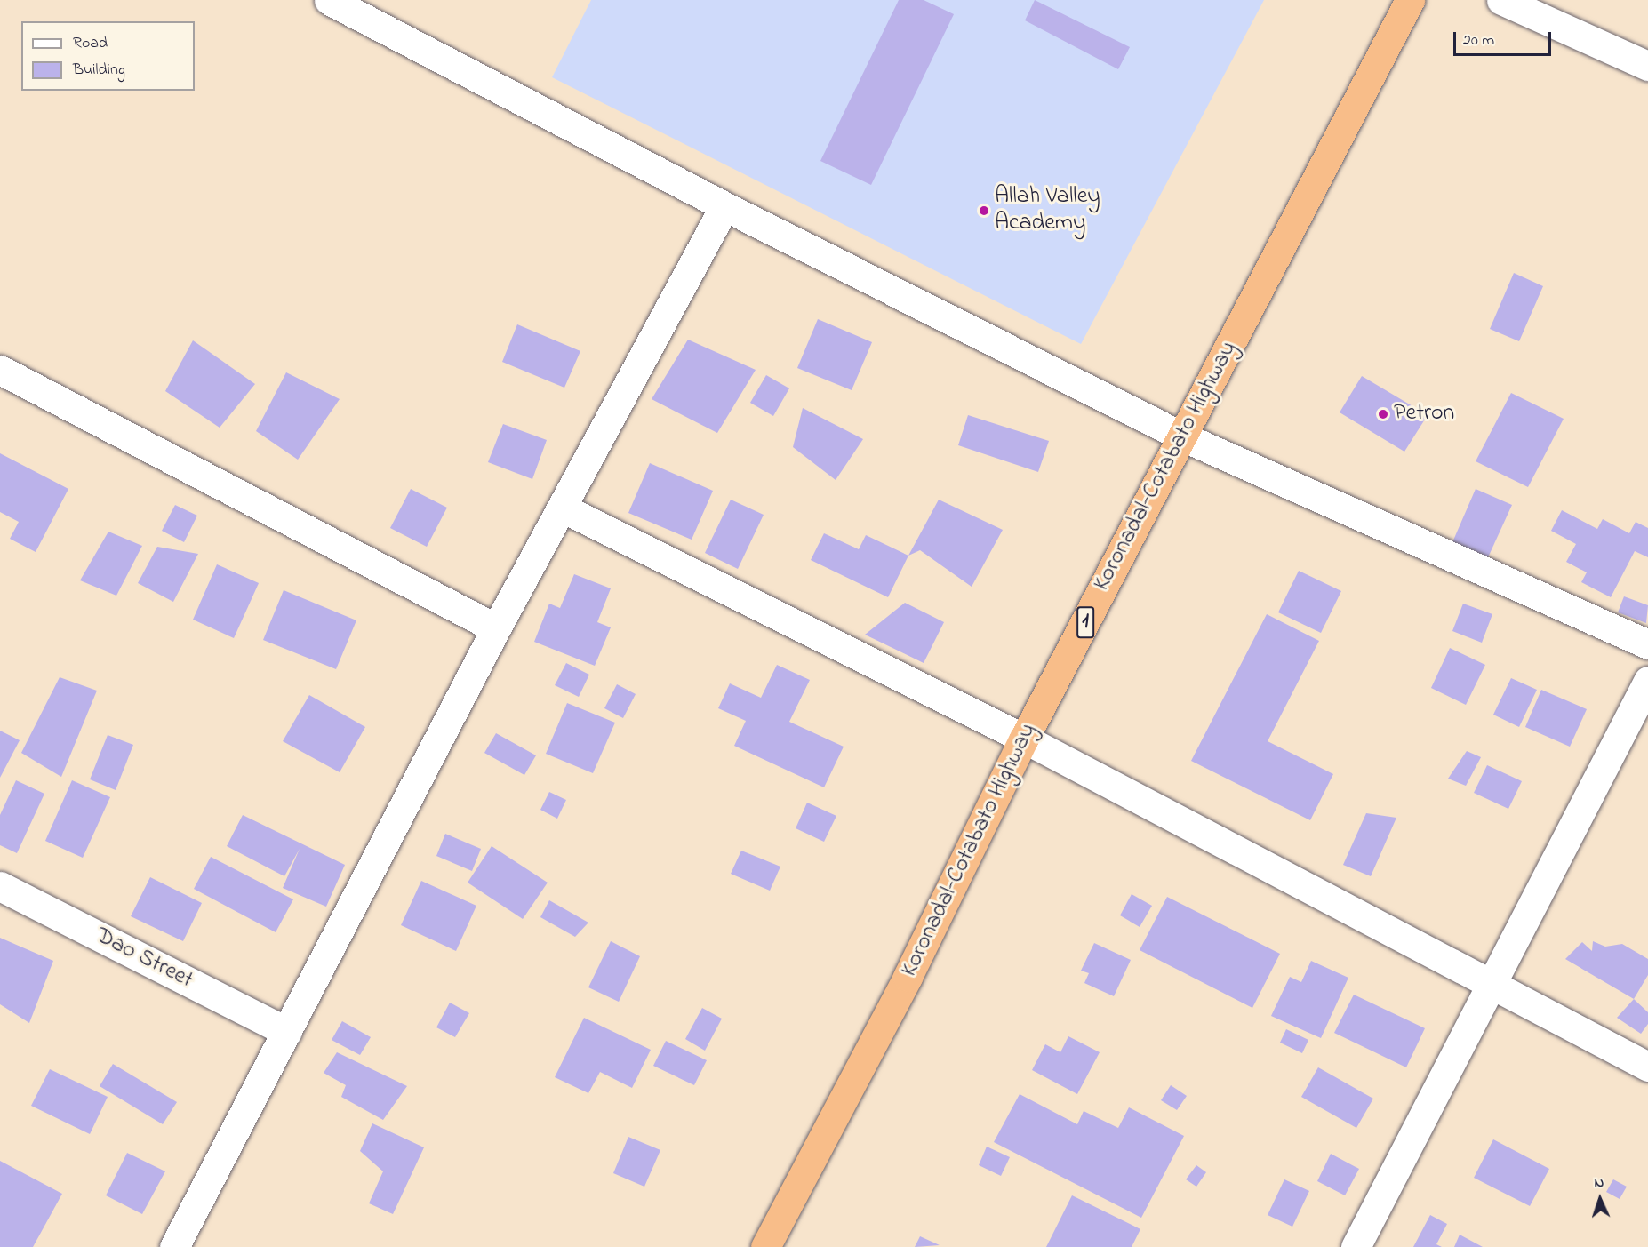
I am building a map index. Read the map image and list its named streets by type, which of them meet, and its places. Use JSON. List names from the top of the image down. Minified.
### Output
{"streets":{"highway":["Koronadal-Cotabato Highway","1"],"street":["Dao Street"]},"places":["Allah Valley Academy","Petron"],"legend":["Road","Building"],"scale_bar":"20 m","north":"top"}
